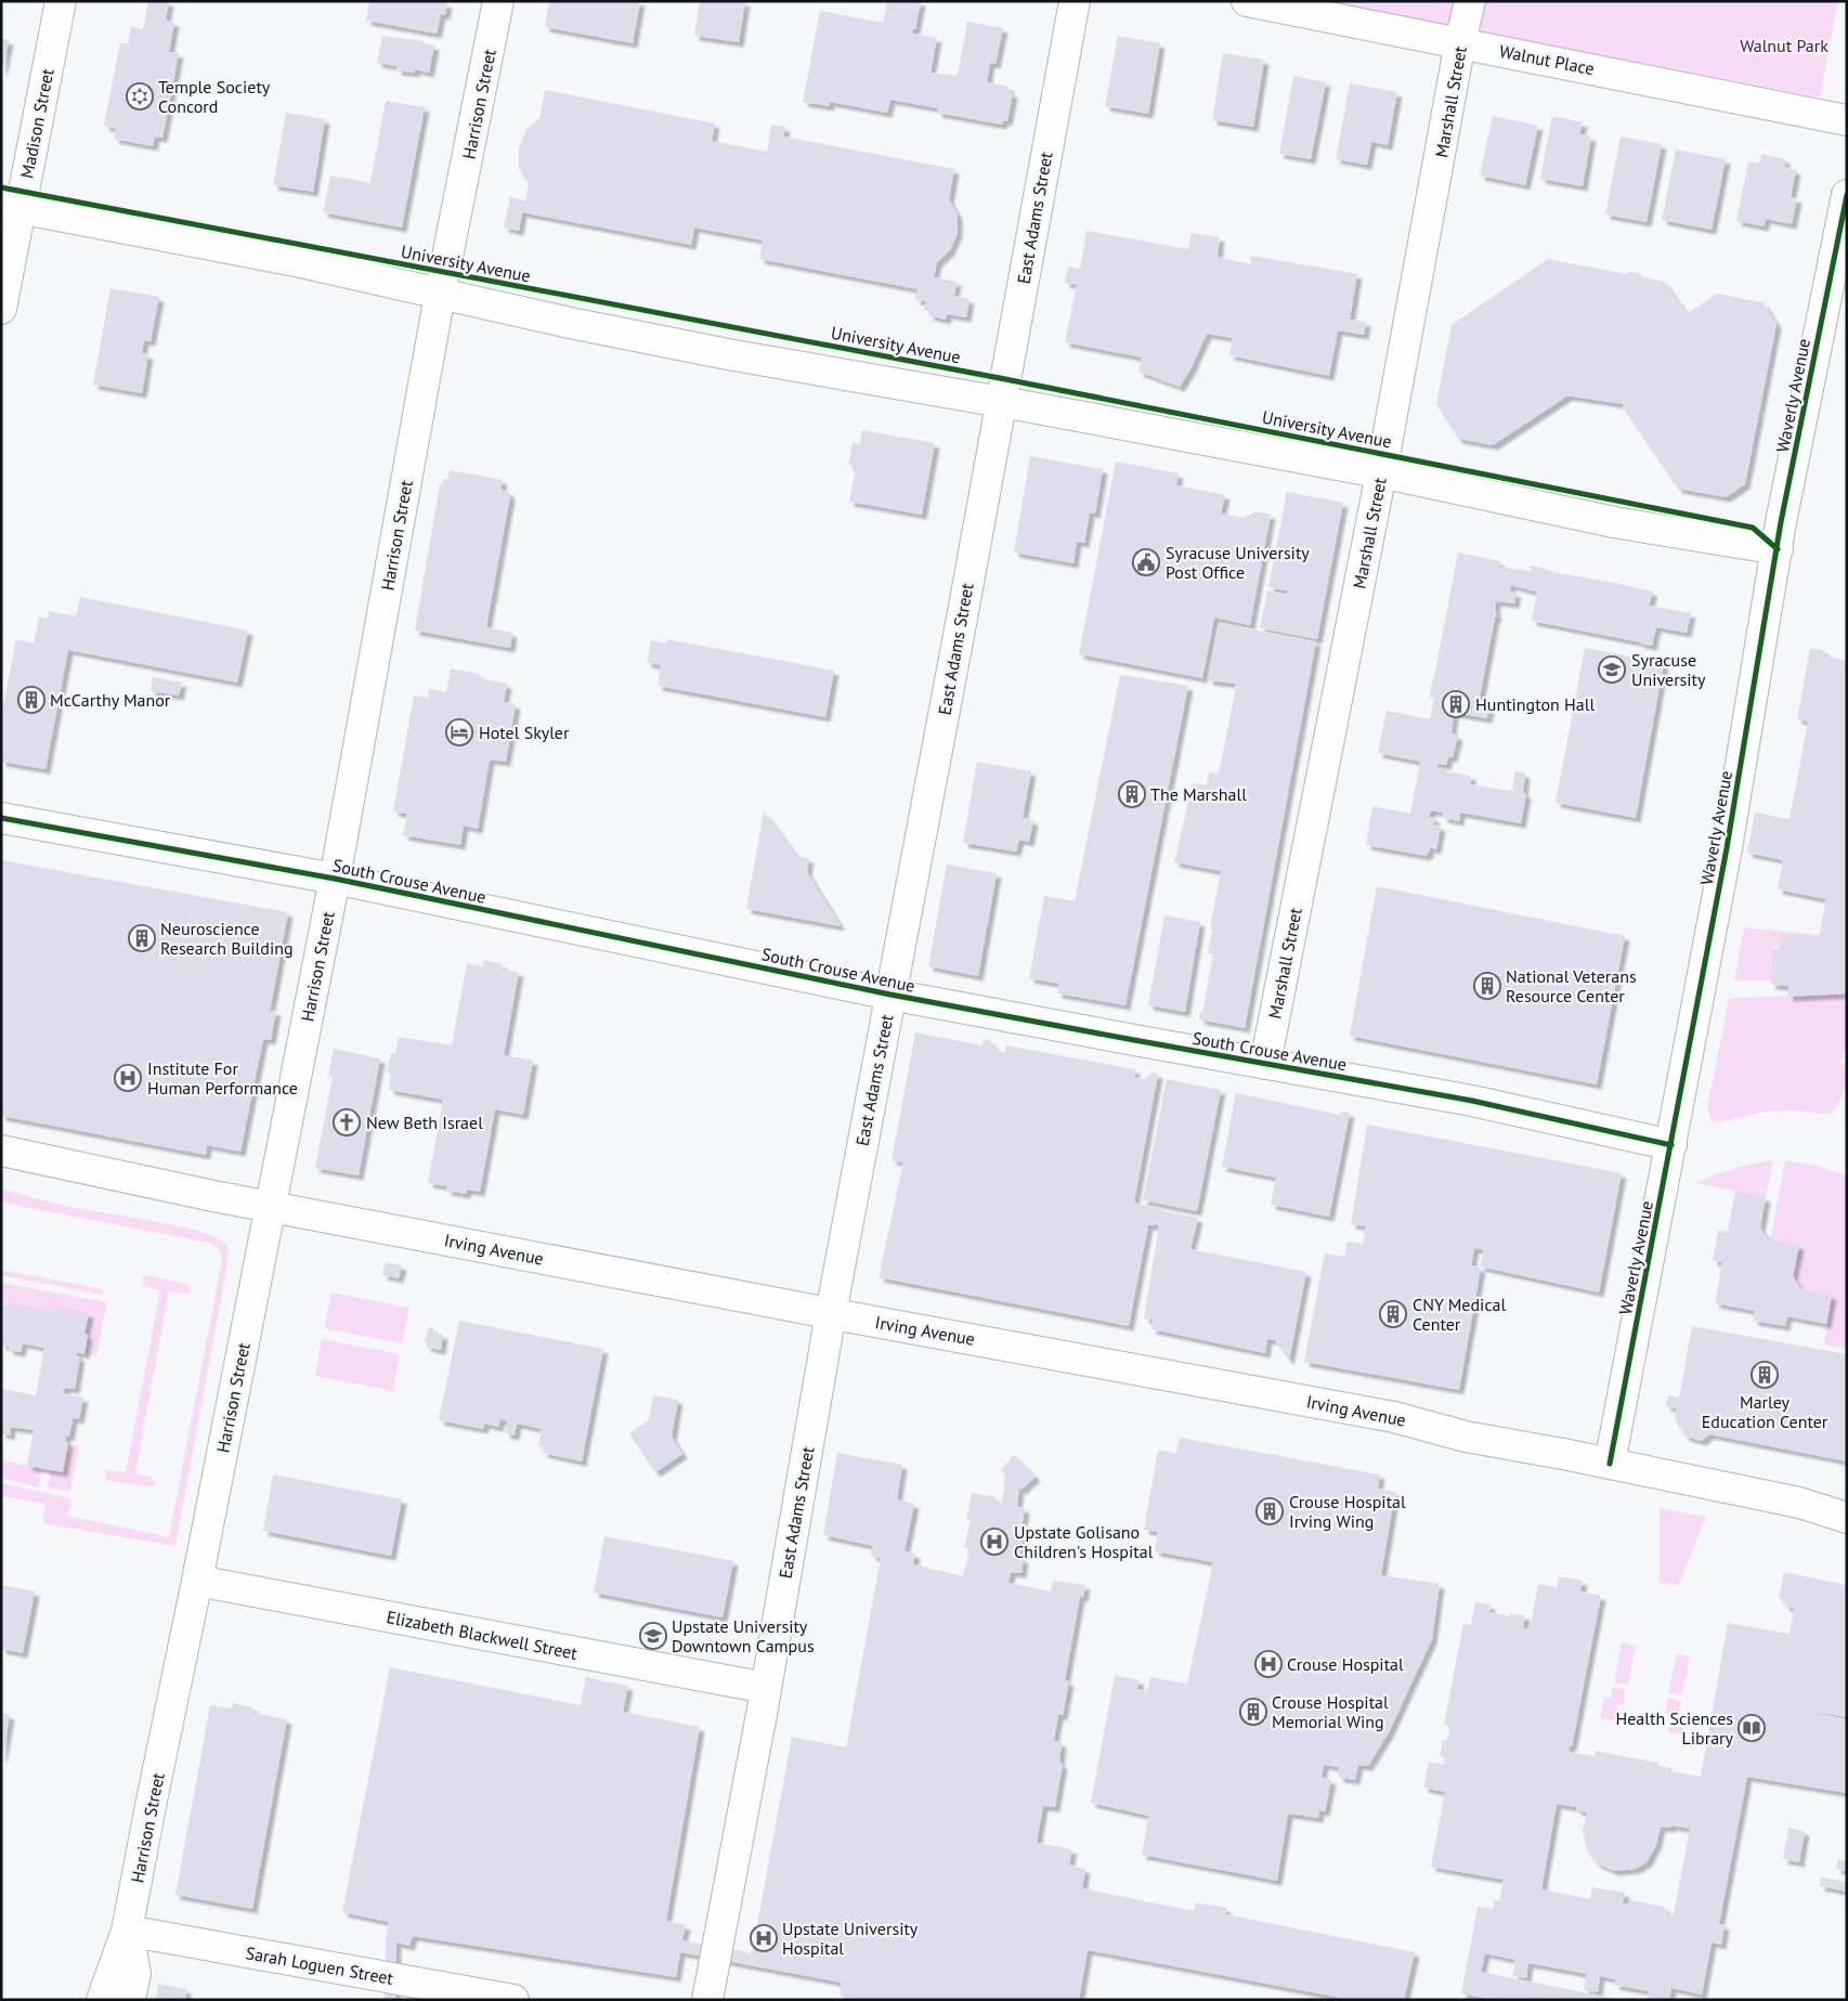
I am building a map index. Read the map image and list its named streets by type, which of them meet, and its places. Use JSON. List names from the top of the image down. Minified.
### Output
{"streets":{"street":["Walnut Place","Marshall Street","Harrison Street","Madison Street","East Adams Street","University Avenue","Waverly Avenue","South Crouse Avenue","Irving Avenue","Elizabeth Blackwell Street","Sarah Loguen Street"]},"crossings":[["Walnut Place","Marshall Street"],["Marshall Street","University Avenue"],["Marshall Street","South Crouse Avenue"],["Harrison Street","University Avenue"],["Harrison Street","South Crouse Avenue"],["Harrison Street","Irving Avenue"],["Harrison Street","Elizabeth Blackwell Street"],["Harrison Street","Sarah Loguen Street"],["Madison Street","University Avenue"],["East Adams Street","University Avenue"],["East Adams Street","South Crouse Avenue"],["East Adams Street","Irving Avenue"],["East Adams Street","Elizabeth Blackwell Street"],["University Avenue","Waverly Avenue"],["Waverly Avenue","South Crouse Avenue"],["Waverly Avenue","Irving Avenue"]],"parks":["Walnut Park"],"places":{"synagogue":["Temple Society Concord"],"public building":["Syracuse University Post Office"],"school or university":["Syracuse University","Upstate University Downtown Campus"],"building":["McCarthy Manor","Huntington Hall","The Marshall","Neuroscience Research Building","National Veterans Resource Center","CNY Medical Center","Marley Education Center","Crouse Hospital Irving Wing","Crouse Hospital Memorial Wing"],"hotel":["Hotel Skyler"],"hospital":["Institute For Human Performance","Upstate Golisano Children's Hospital","Crouse Hospital","Upstate University Hospital"],"church":["New Beth Israel"],"library":["Health Sciences Library"]}}
